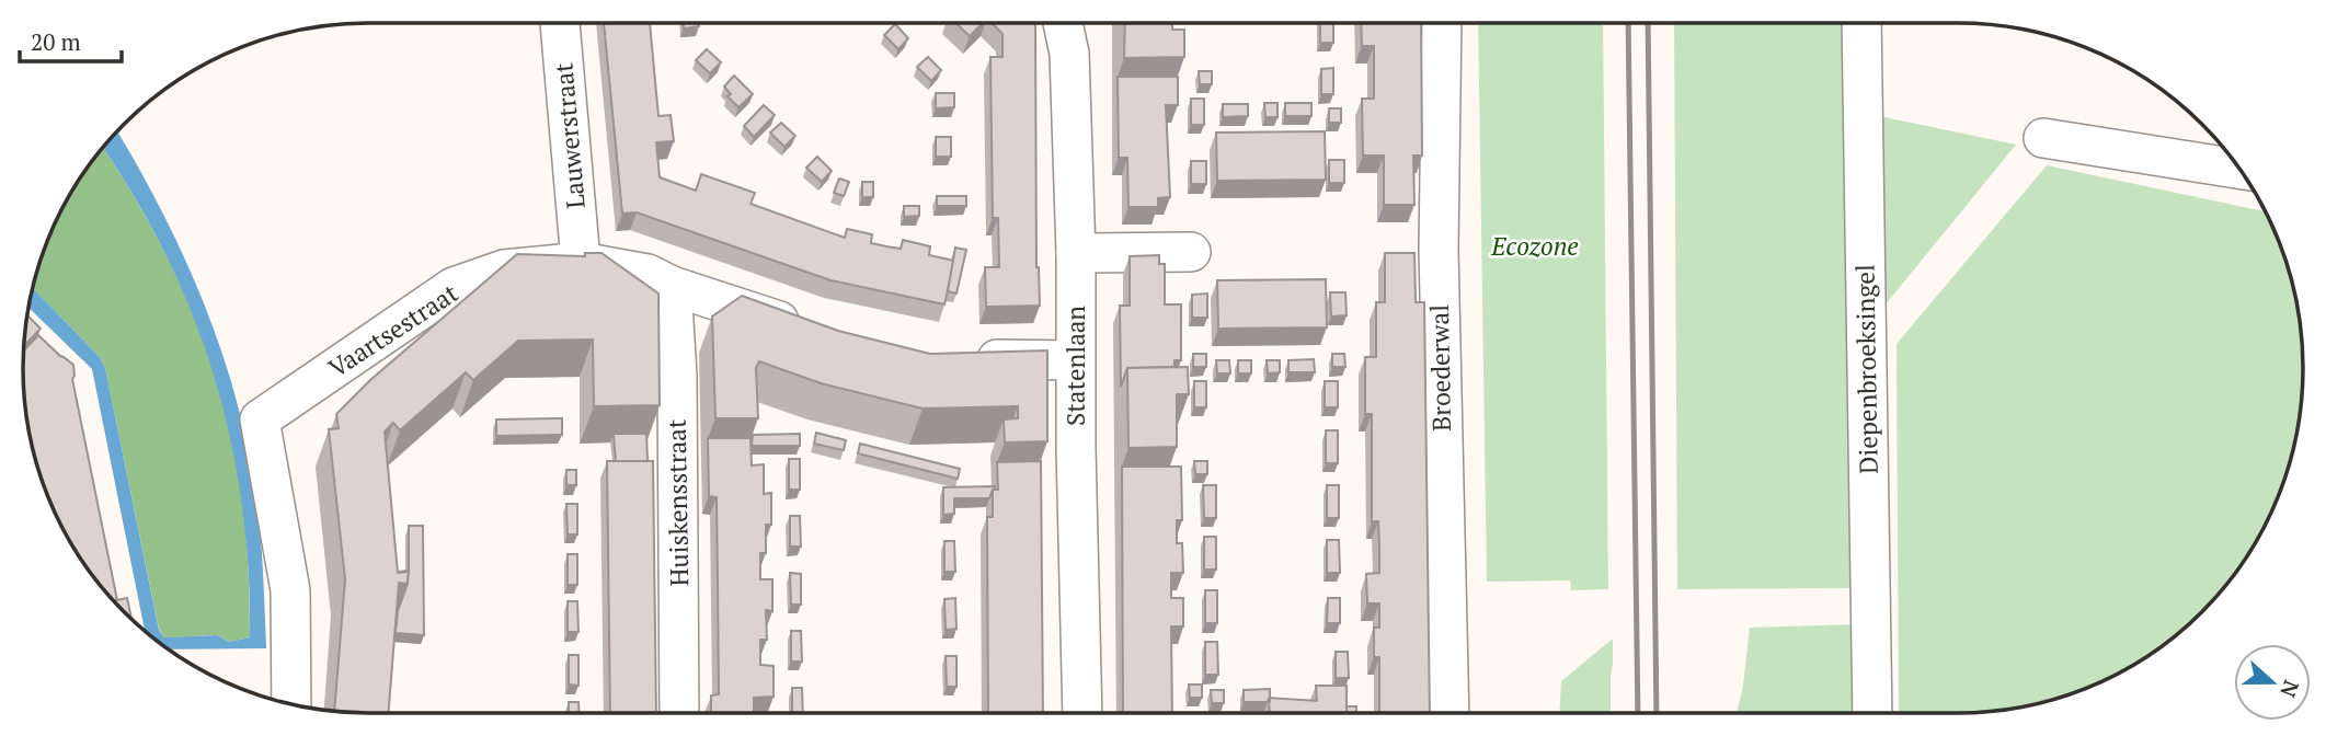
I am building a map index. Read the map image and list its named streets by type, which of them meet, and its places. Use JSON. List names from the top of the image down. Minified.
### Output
{"streets":{"street":["Lauwerstraat","Vaartsestraat","Statenlaan","Broederwal","Diepenbroeksingel","Huiskensstraat"]},"crossings":[["Lauwerstraat","Vaartsestraat"],["Vaartsestraat","Huiskensstraat"]],"parks":["Ecozone"],"scale_bar":"20 m","north":"right"}
